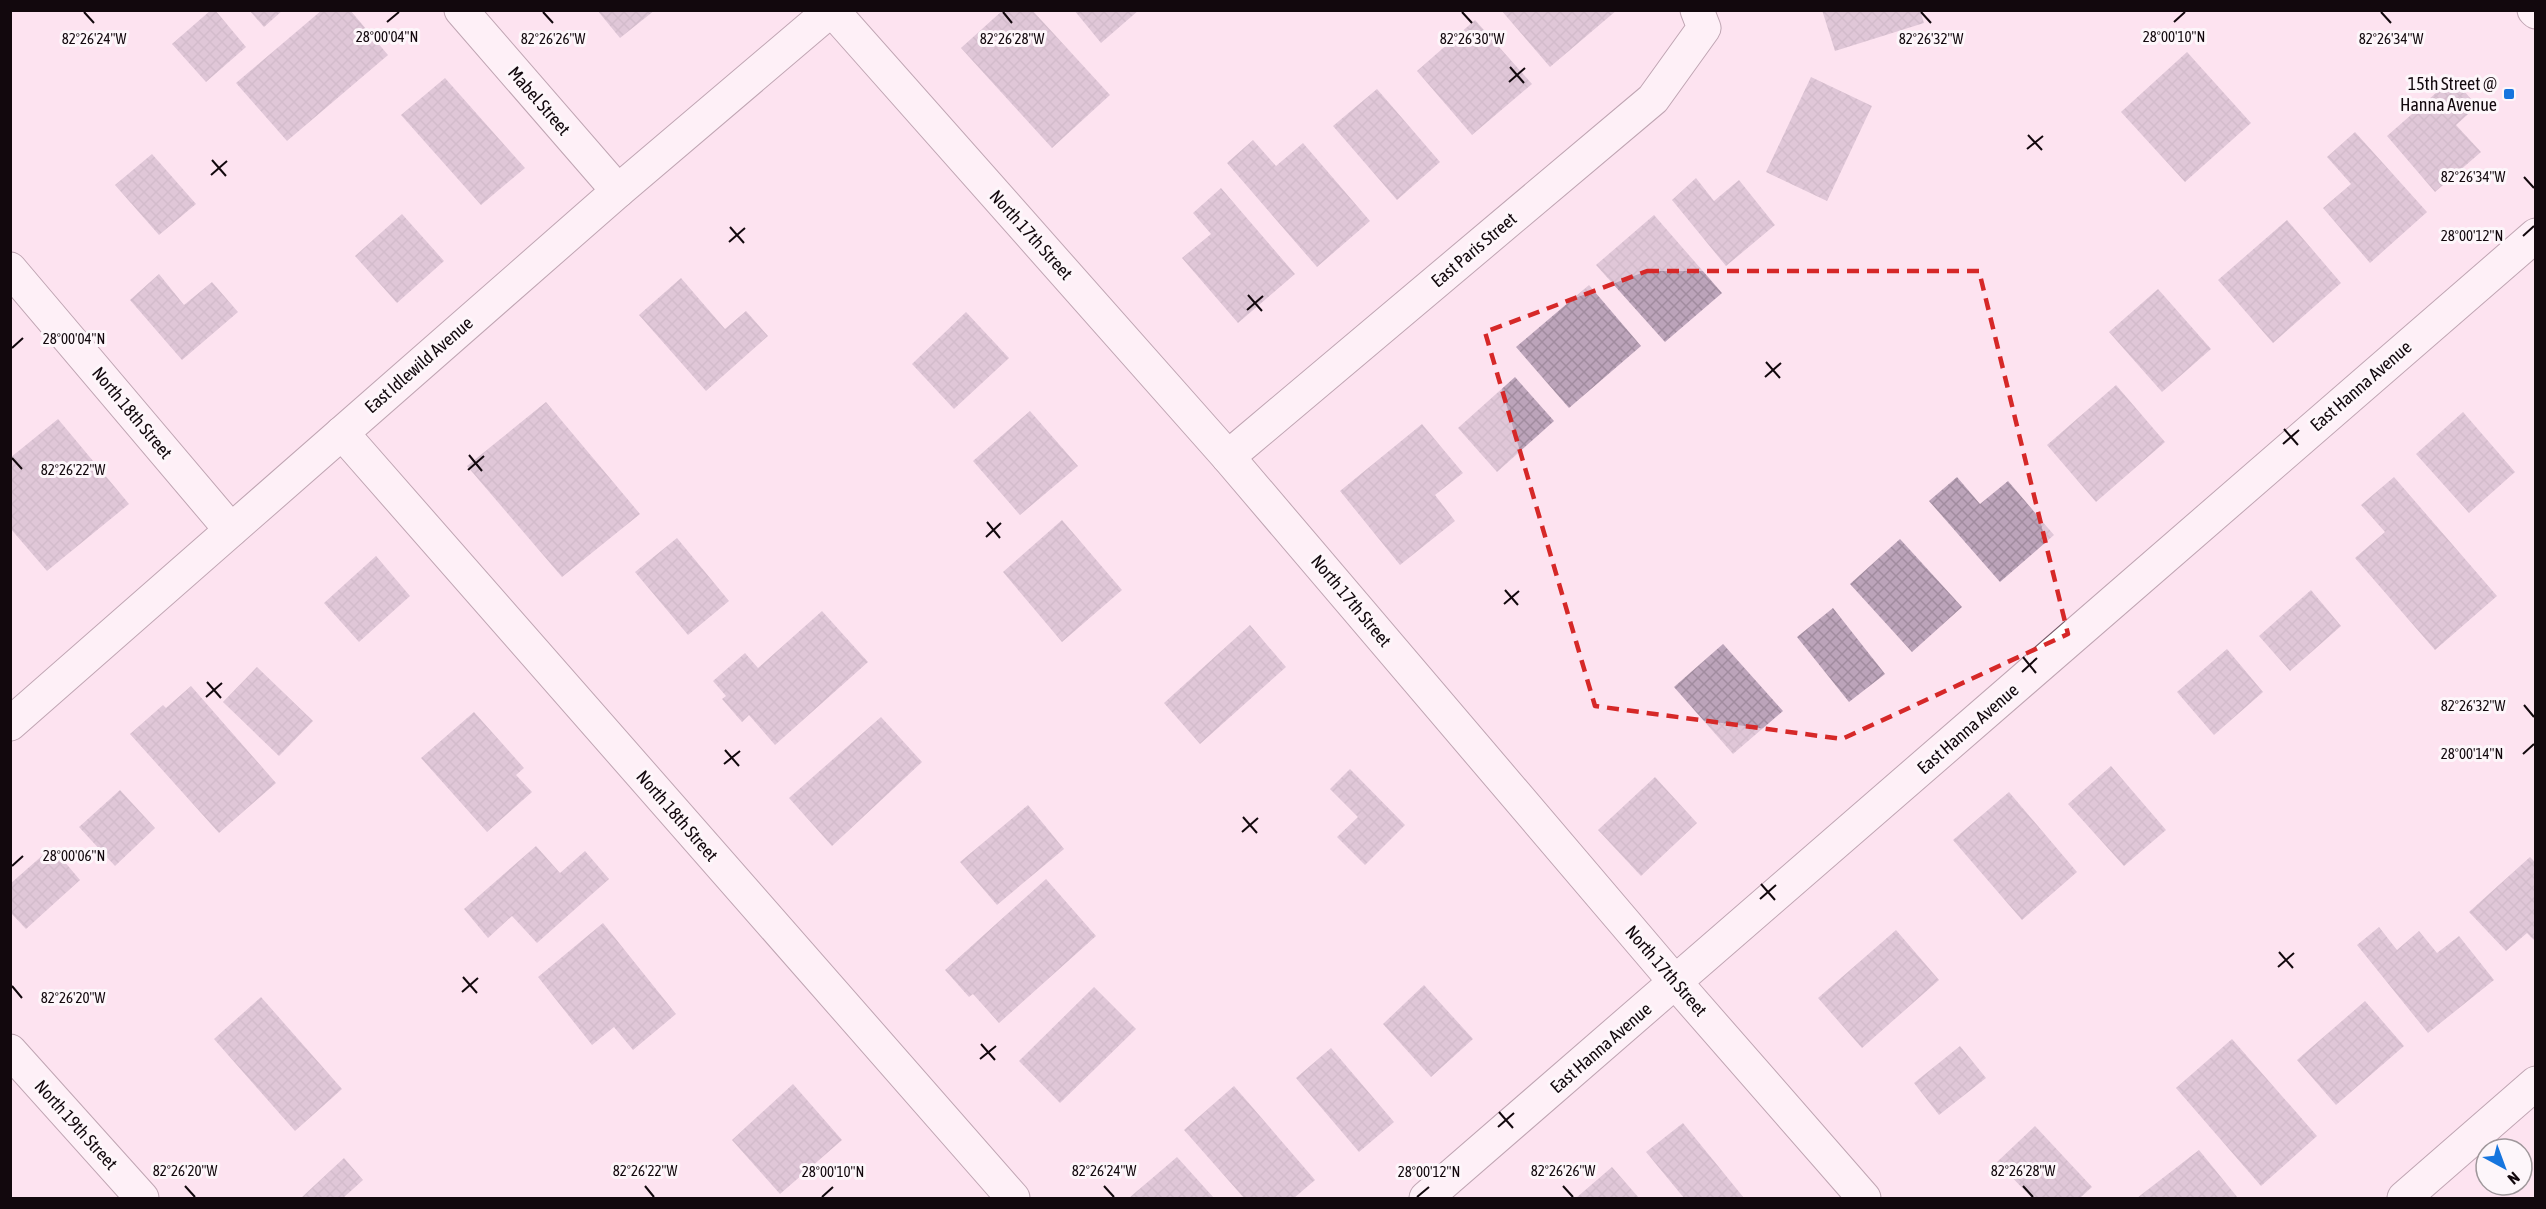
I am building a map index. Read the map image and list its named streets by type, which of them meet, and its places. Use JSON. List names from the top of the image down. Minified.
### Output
{"streets":{"street":["Mabel Street","North 17th Street","East Paris Street","East Idlewild Avenue","East Hanna Avenue","North 18th Street","North 19th Street"]},"crossings":[["Mabel Street","East Idlewild Avenue"],["North 17th Street","East Paris Street"],["North 17th Street","East Idlewild Avenue"],["North 17th Street","East Hanna Avenue"],["East Idlewild Avenue","North 18th Street"]],"places":{"transit":["15th Street @ Hanna Avenue"]},"north":"bottom right","coordinates":["28°00'04\"N","28°00'10\"N","82°26'24\"W","82°26'26\"W","82°26'28\"W","82°26'30\"W","82°26'32\"W","82°26'34\"W","28°00'12\"N","82°26'22\"W","28°00'14\"N","28°00'06\"N","82°26'20\"W"]}
